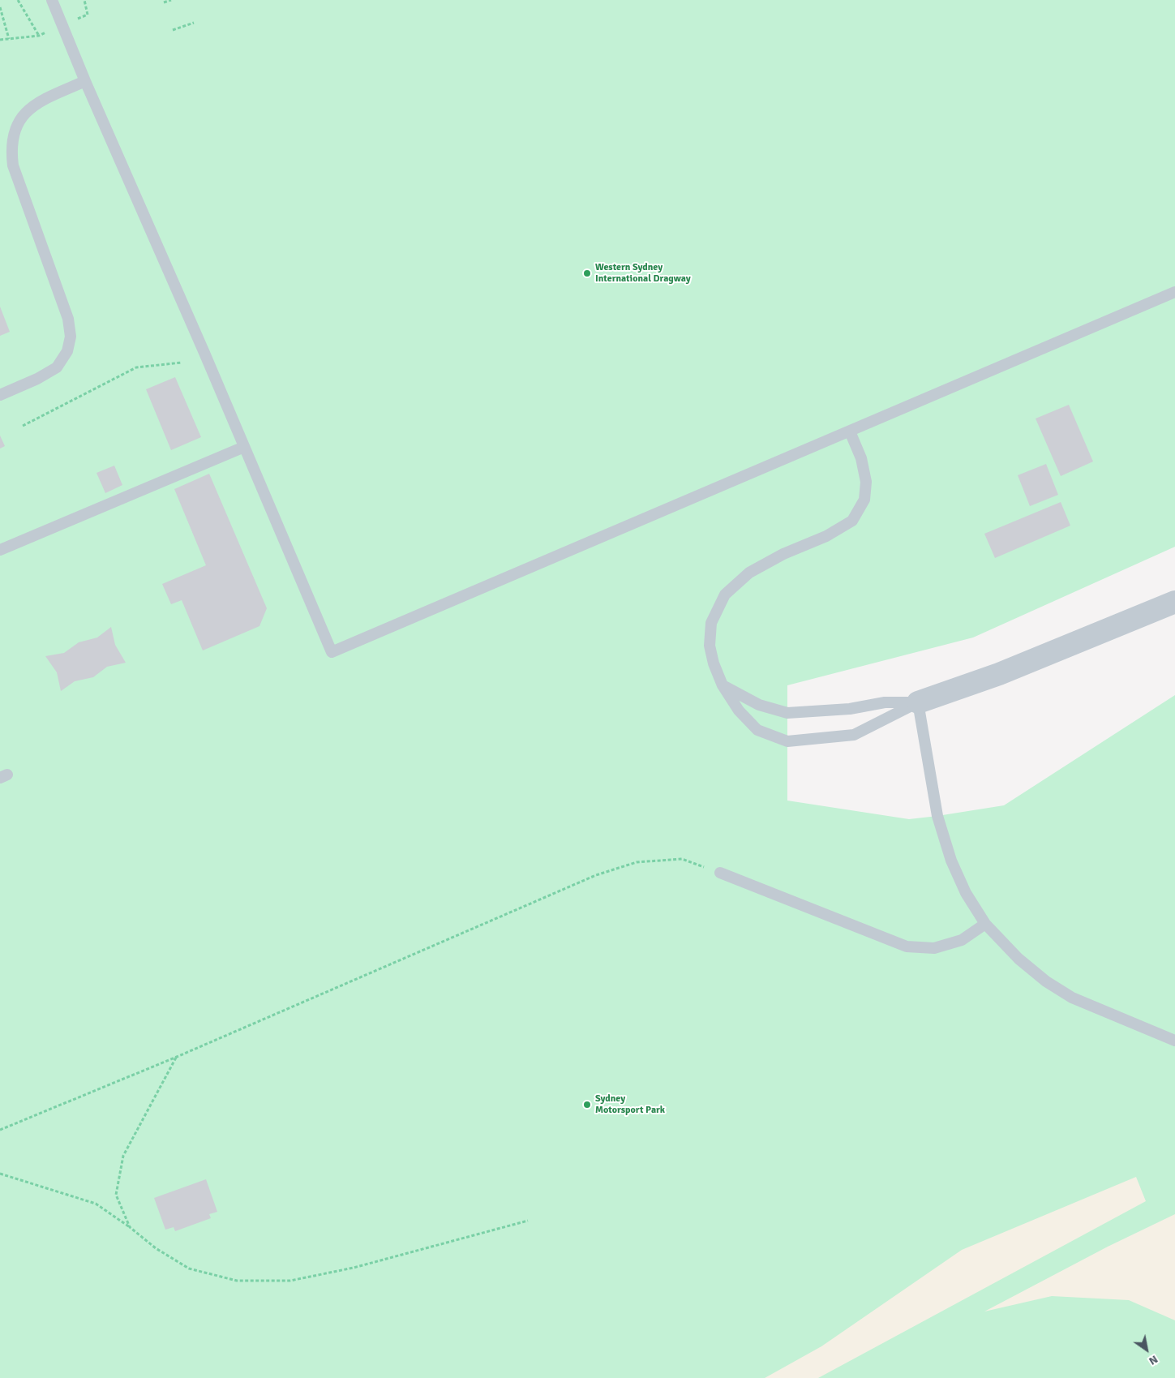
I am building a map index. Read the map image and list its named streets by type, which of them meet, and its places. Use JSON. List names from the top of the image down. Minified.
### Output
{"places":["Western Sydney International Dragway","Sydney Motorsport Park"],"north":"bottom right"}
